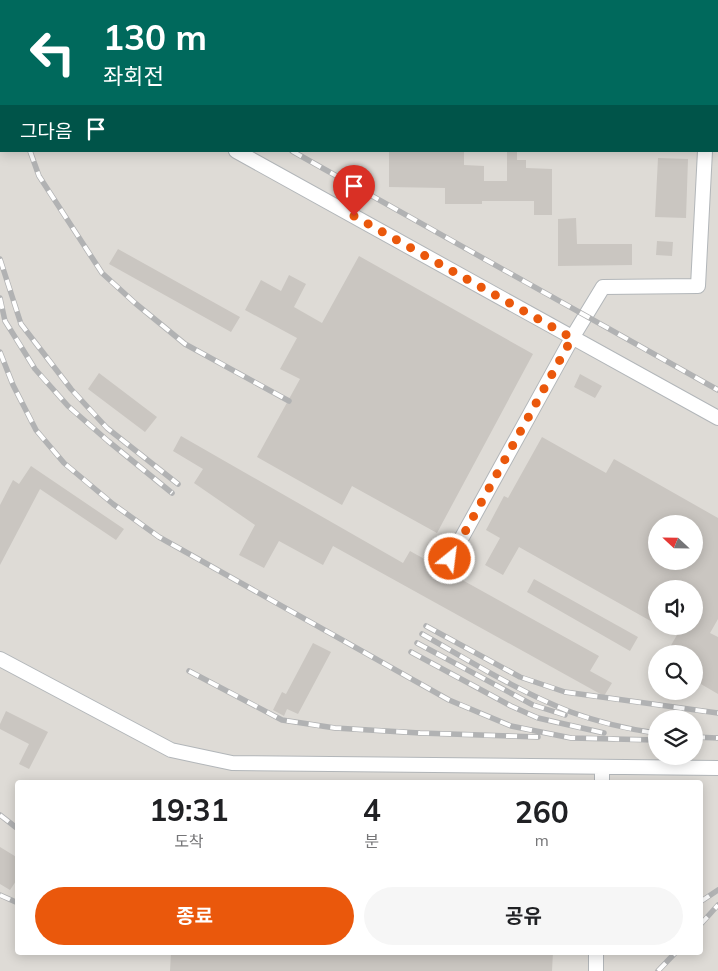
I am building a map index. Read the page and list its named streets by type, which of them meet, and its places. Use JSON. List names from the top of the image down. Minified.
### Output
{"north":"left","page":{"turn":["130 m","좌회전"],"then":"그다음","eta":["19:31","도착","4","분","260","m"],"buttons":["종료","공유"]}}
